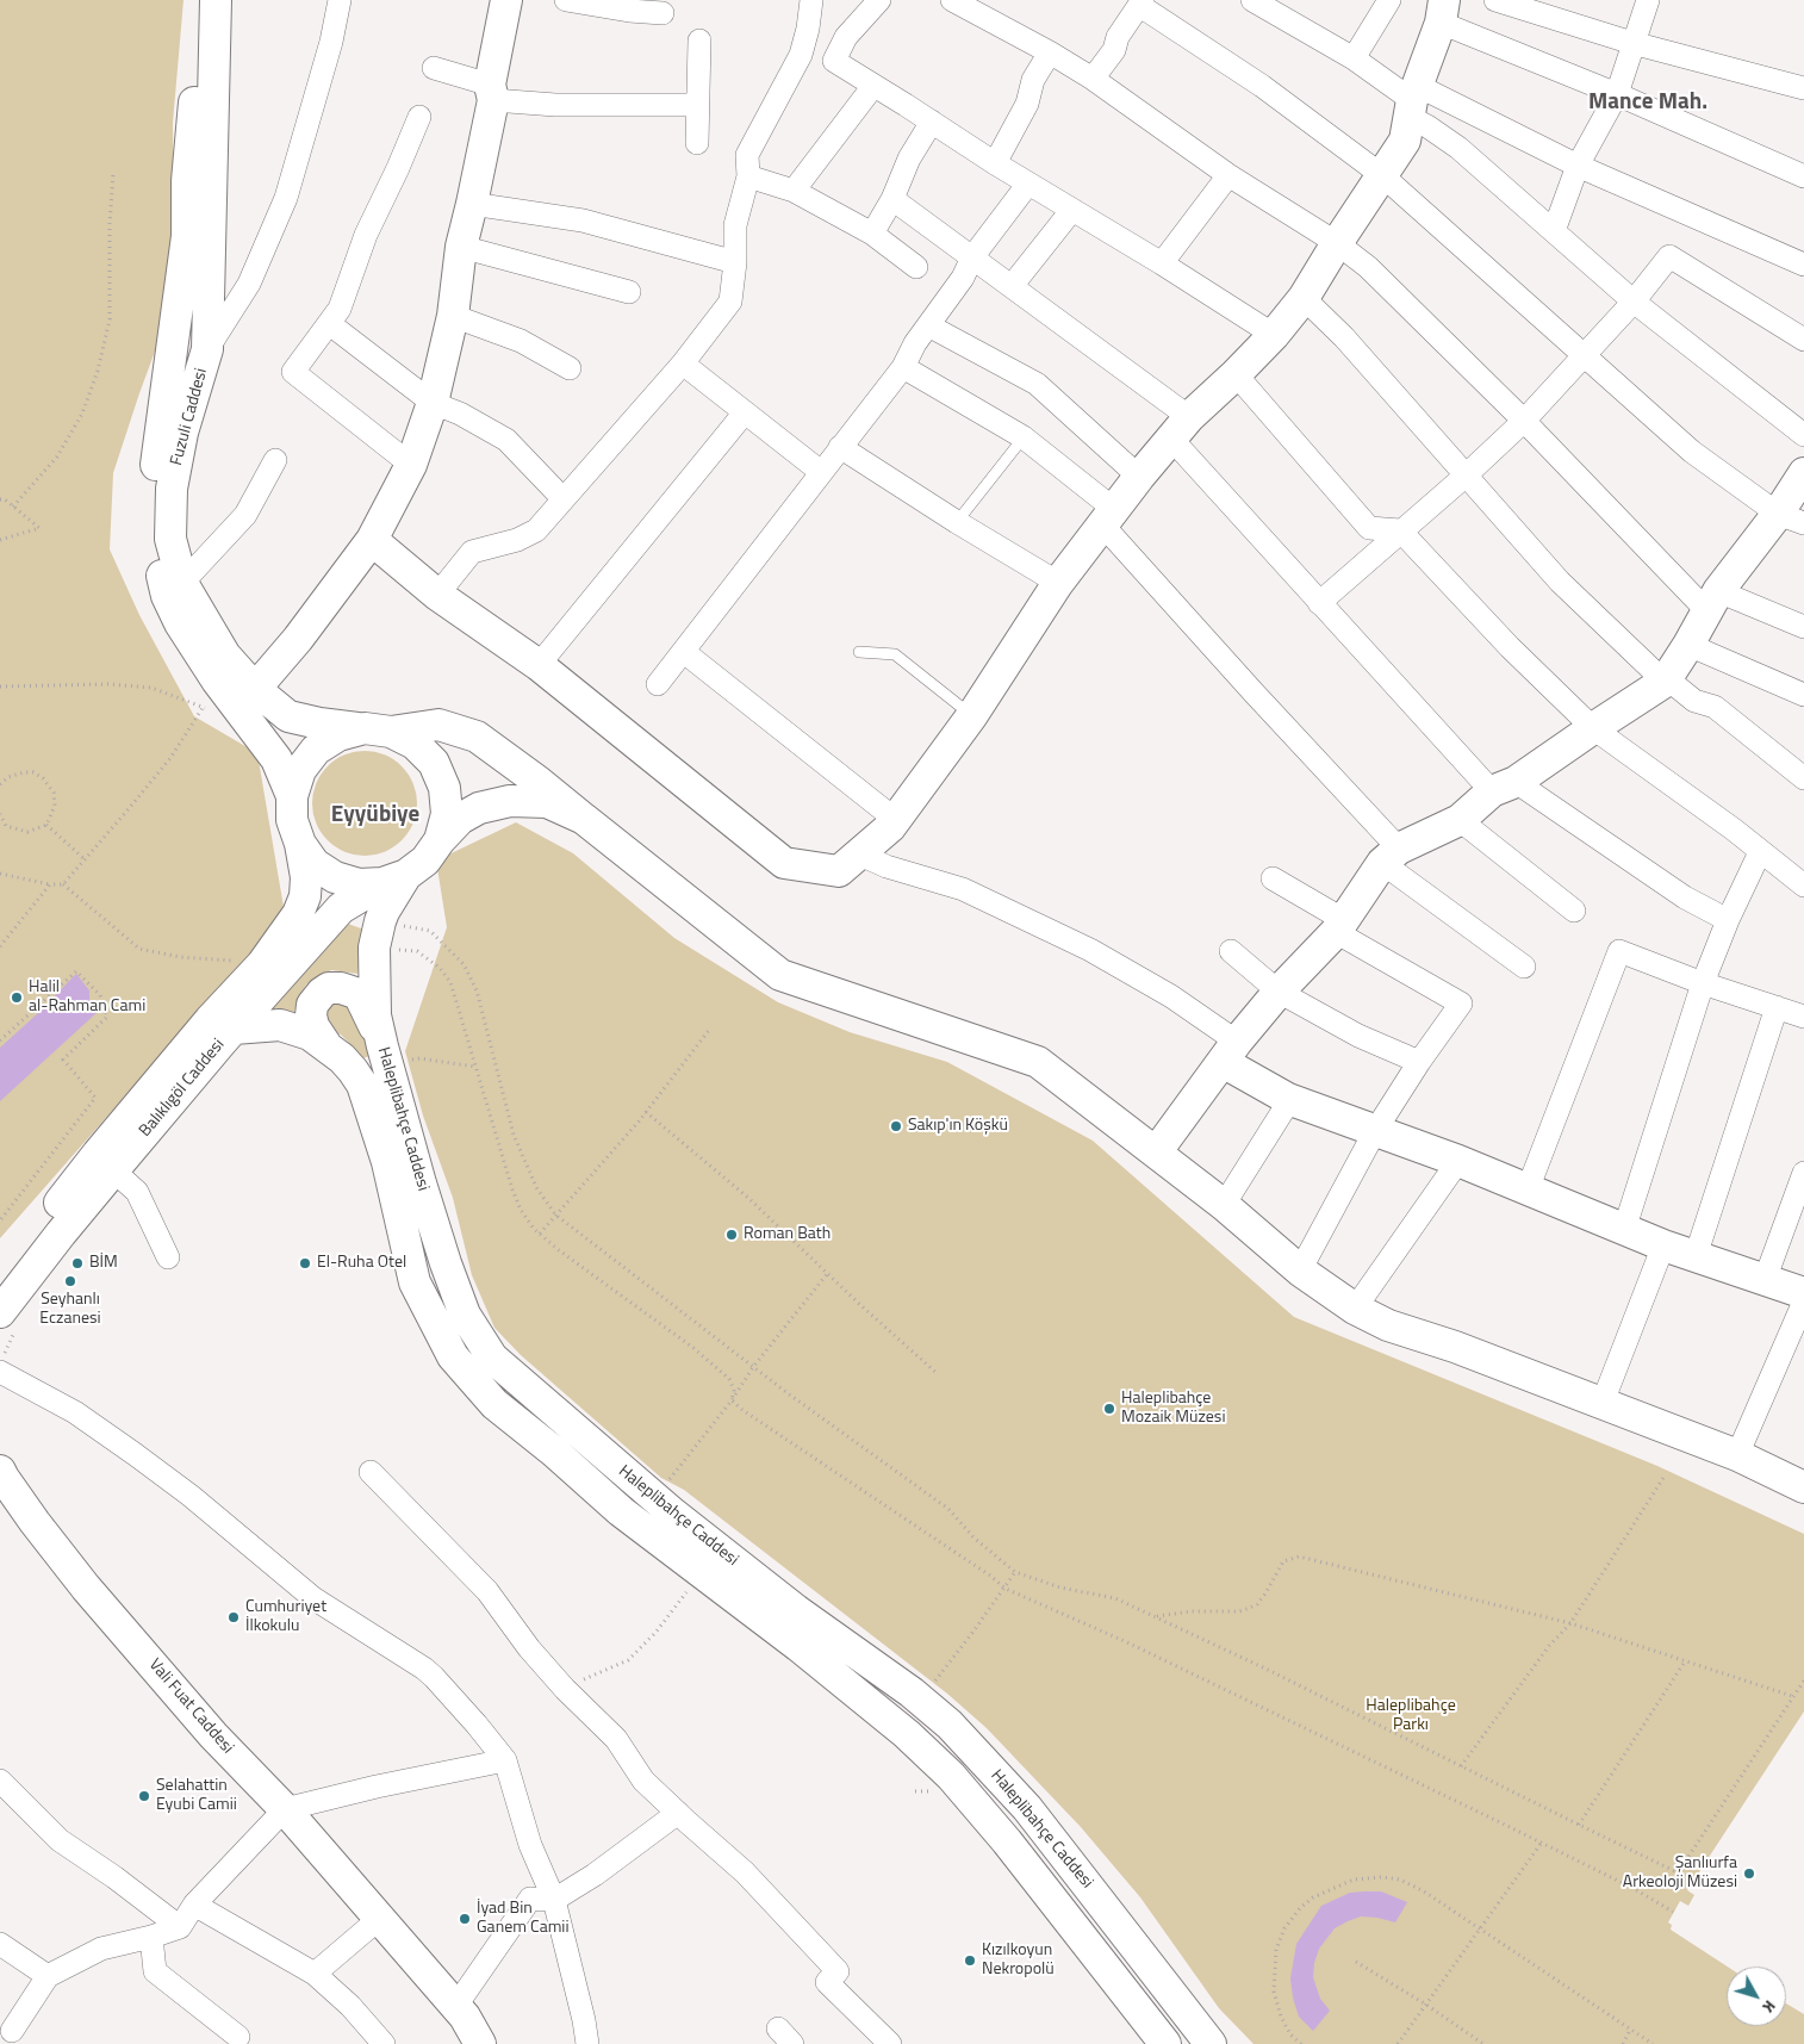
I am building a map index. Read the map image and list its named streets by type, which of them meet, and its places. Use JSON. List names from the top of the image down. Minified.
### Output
{"streets":{"main road":["Fuzuli Caddesi","Balıklıgöl Caddesi","Haleplibahçe Caddesi","Vali Fuat Caddesi"]},"crossings":[["Fuzuli Caddesi","Balıklıgöl Caddesi"],["Fuzuli Caddesi","Haleplibahçe Caddesi"],["Balıklıgöl Caddesi","Haleplibahçe Caddesi"]],"districts":["Mance Mah.","Eyyübiye"],"parks":["Haleplibahçe Parkı"],"places":["Halil al-Rahman Cami","Sakıp'ın Köşkü","Roman Bath","BİM","El-Ruha Otel","Seyhanlı Eczanesi","Haleplibahçe Mozaik Müzesi","Cumhuriyet İlkokulu","Selahattin Eyubi Camii","Şanlıurfa Arkeoloji Müzesi","İyad Bin Ganem Camii","Kızılkoyun Nekropolü"],"north":"bottom right"}
